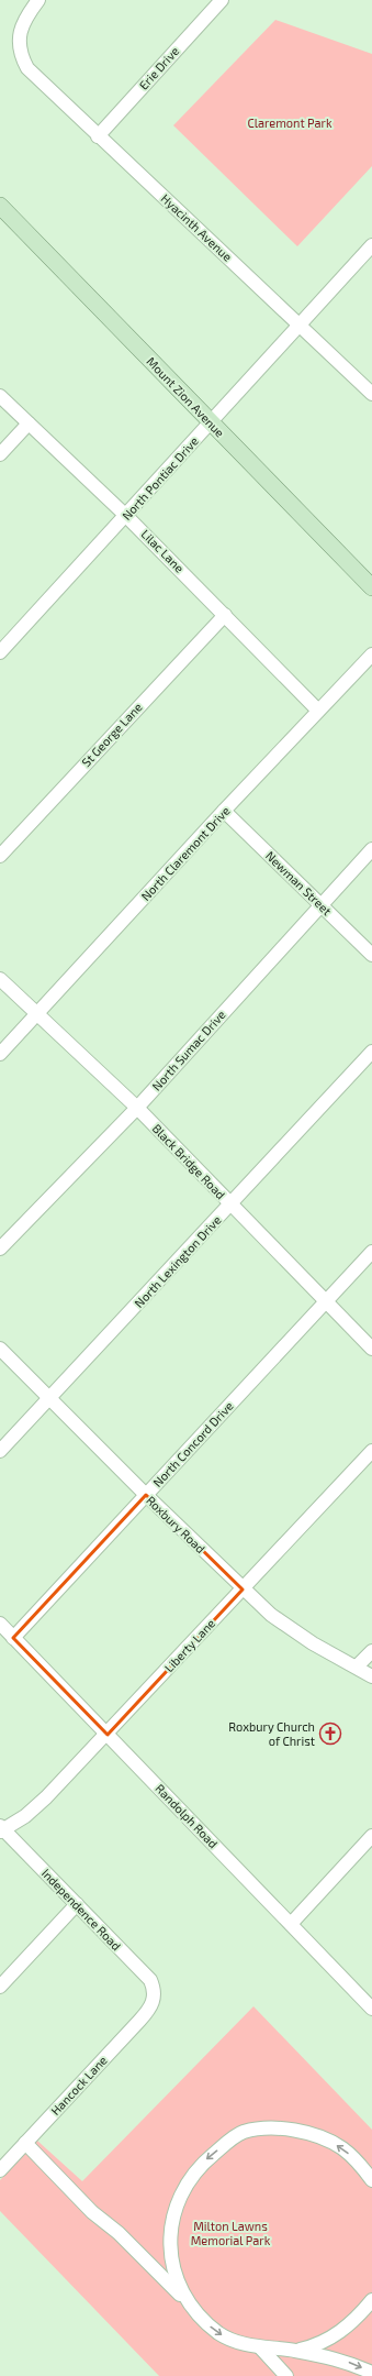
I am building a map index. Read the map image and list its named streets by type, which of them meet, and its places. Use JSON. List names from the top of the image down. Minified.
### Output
{"streets":{"main road":["Mount Zion Avenue"],"street":["Erie Drive","Hyacinth Avenue","North Pontiac Drive","Lilac Lane","St George Lane","North Claremont Drive","Newman Street","North Sumac Drive","Black Bridge Road","North Lexington Drive","North Concord Drive","Roxbury Road","Liberty Lane","Randolph Road","Independence Road","Hancock Lane"]},"crossings":[["Erie Drive","Hyacinth Avenue"],["Hyacinth Avenue","North Pontiac Drive"],["Mount Zion Avenue","North Pontiac Drive"],["North Pontiac Drive","Lilac Lane"],["Lilac Lane","St George Lane"],["Lilac Lane","North Claremont Drive"],["North Claremont Drive","Newman Street"],["North Claremont Drive","Black Bridge Road"],["Newman Street","North Sumac Drive"],["North Sumac Drive","Black Bridge Road"],["Black Bridge Road","North Lexington Drive"],["Black Bridge Road","North Concord Drive"],["North Lexington Drive","Roxbury Road"],["North Concord Drive","Roxbury Road"],["North Concord Drive","Randolph Road"],["Roxbury Road","Liberty Lane"],["Liberty Lane","Randolph Road"],["Liberty Lane","Independence Road"],["Independence Road","Hancock Lane"]],"parks":["Claremont Park","Milton Lawns Memorial Park"],"places":{"church":["Roxbury Church of Christ"]}}
